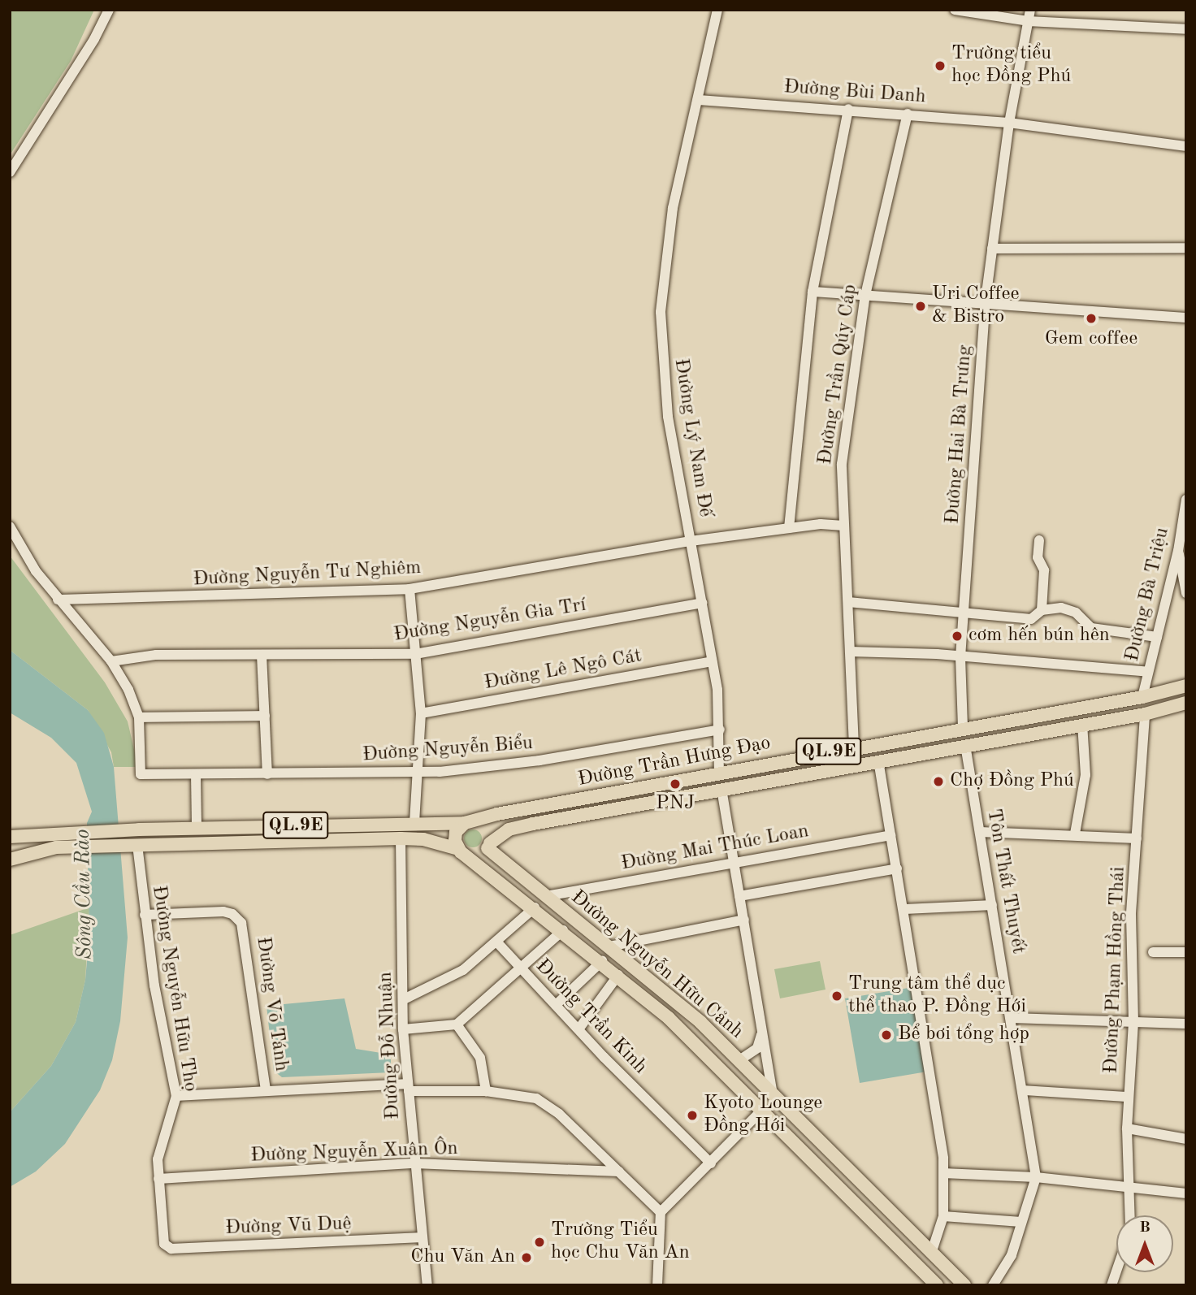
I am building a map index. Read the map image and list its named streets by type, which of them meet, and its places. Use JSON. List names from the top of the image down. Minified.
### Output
{"streets":{"main road":["QL.9E","Đường Trần Hưng Đạo","Đường Nguyễn Hữu Cảnh"],"street":["Đường Bùi Danh","Đường Trần Qúy Cáp","Đường Hai Bà Trưng","Đường Lý Nam Đế","Đường Nguyễn Tư Nghiêm","Đường Bà Triệu","Đường Nguyễn Gia Trí","Đường Lê Ngô Cát","Đường Nguyễn Biểu","Đường Mai Thúc Loan","Tôn Thất Thuyết","Đường Phạm Hồng Thái","Đường Nguyễn Hữu Thọ","Đường Võ Tánh","Đường Trần Kinh","Đường Đỗ Nhuận","Đường Nguyễn Xuân Ôn","Đường Vũ Duệ"]},"crossings":[["Đường Bùi Danh","Đường Trần Qúy Cáp"],["Đường Bùi Danh","Đường Hai Bà Trưng"],["Đường Bùi Danh","Đường Lý Nam Đế"],["Đường Trần Qúy Cáp","Đường Nguyễn Tư Nghiêm"],["Đường Trần Qúy Cáp","Đường Trần Hưng Đạo"],["Đường Hai Bà Trưng","Đường Trần Hưng Đạo"],["Đường Lý Nam Đế","Đường Nguyễn Tư Nghiêm"],["Đường Lý Nam Đế","Đường Nguyễn Gia Trí"],["Đường Lý Nam Đế","Đường Lê Ngô Cát"],["Đường Lý Nam Đế","Đường Nguyễn Biểu"],["Đường Lý Nam Đế","Đường Trần Hưng Đạo"],["Đường Bà Triệu","Đường Trần Hưng Đạo"],["QL.9E","Đường Trần Hưng Đạo"],["QL.9E","Đường Nguyễn Hữu Cảnh"],["QL.9E","Đường Nguyễn Hữu Thọ"],["QL.9E","Đường Đỗ Nhuận"],["Đường Trần Hưng Đạo","Tôn Thất Thuyết"],["Đường Trần Hưng Đạo","Đường Nguyễn Hữu Cảnh"],["Đường Trần Hưng Đạo","Đường Phạm Hồng Thái"],["Đường Mai Thúc Loan","Đường Nguyễn Hữu Cảnh"],["Đường Nguyễn Hữu Thọ","Đường Võ Tánh"],["Đường Nguyễn Hữu Thọ","Đường Nguyễn Xuân Ôn"],["Đường Nguyễn Hữu Thọ","Đường Vũ Duệ"],["Đường Đỗ Nhuận","Đường Nguyễn Xuân Ôn"],["Đường Đỗ Nhuận","Đường Vũ Duệ"]],"water":["Sông Cầu Rào"],"places":["Trường tiểu học Đồng Phú","Uri Coffee & Bistro","Gem coffee","cơm hến bún hên","Chợ Đồng Phú","PNJ","Trung tâm thể dục thể thao P. Đồng Hới","Bể bơi tổng hợp","Kyoto Lounge Đồng Hới","Trường Tiểu học Chu Văn An","Chu Văn An"],"north":"top"}
